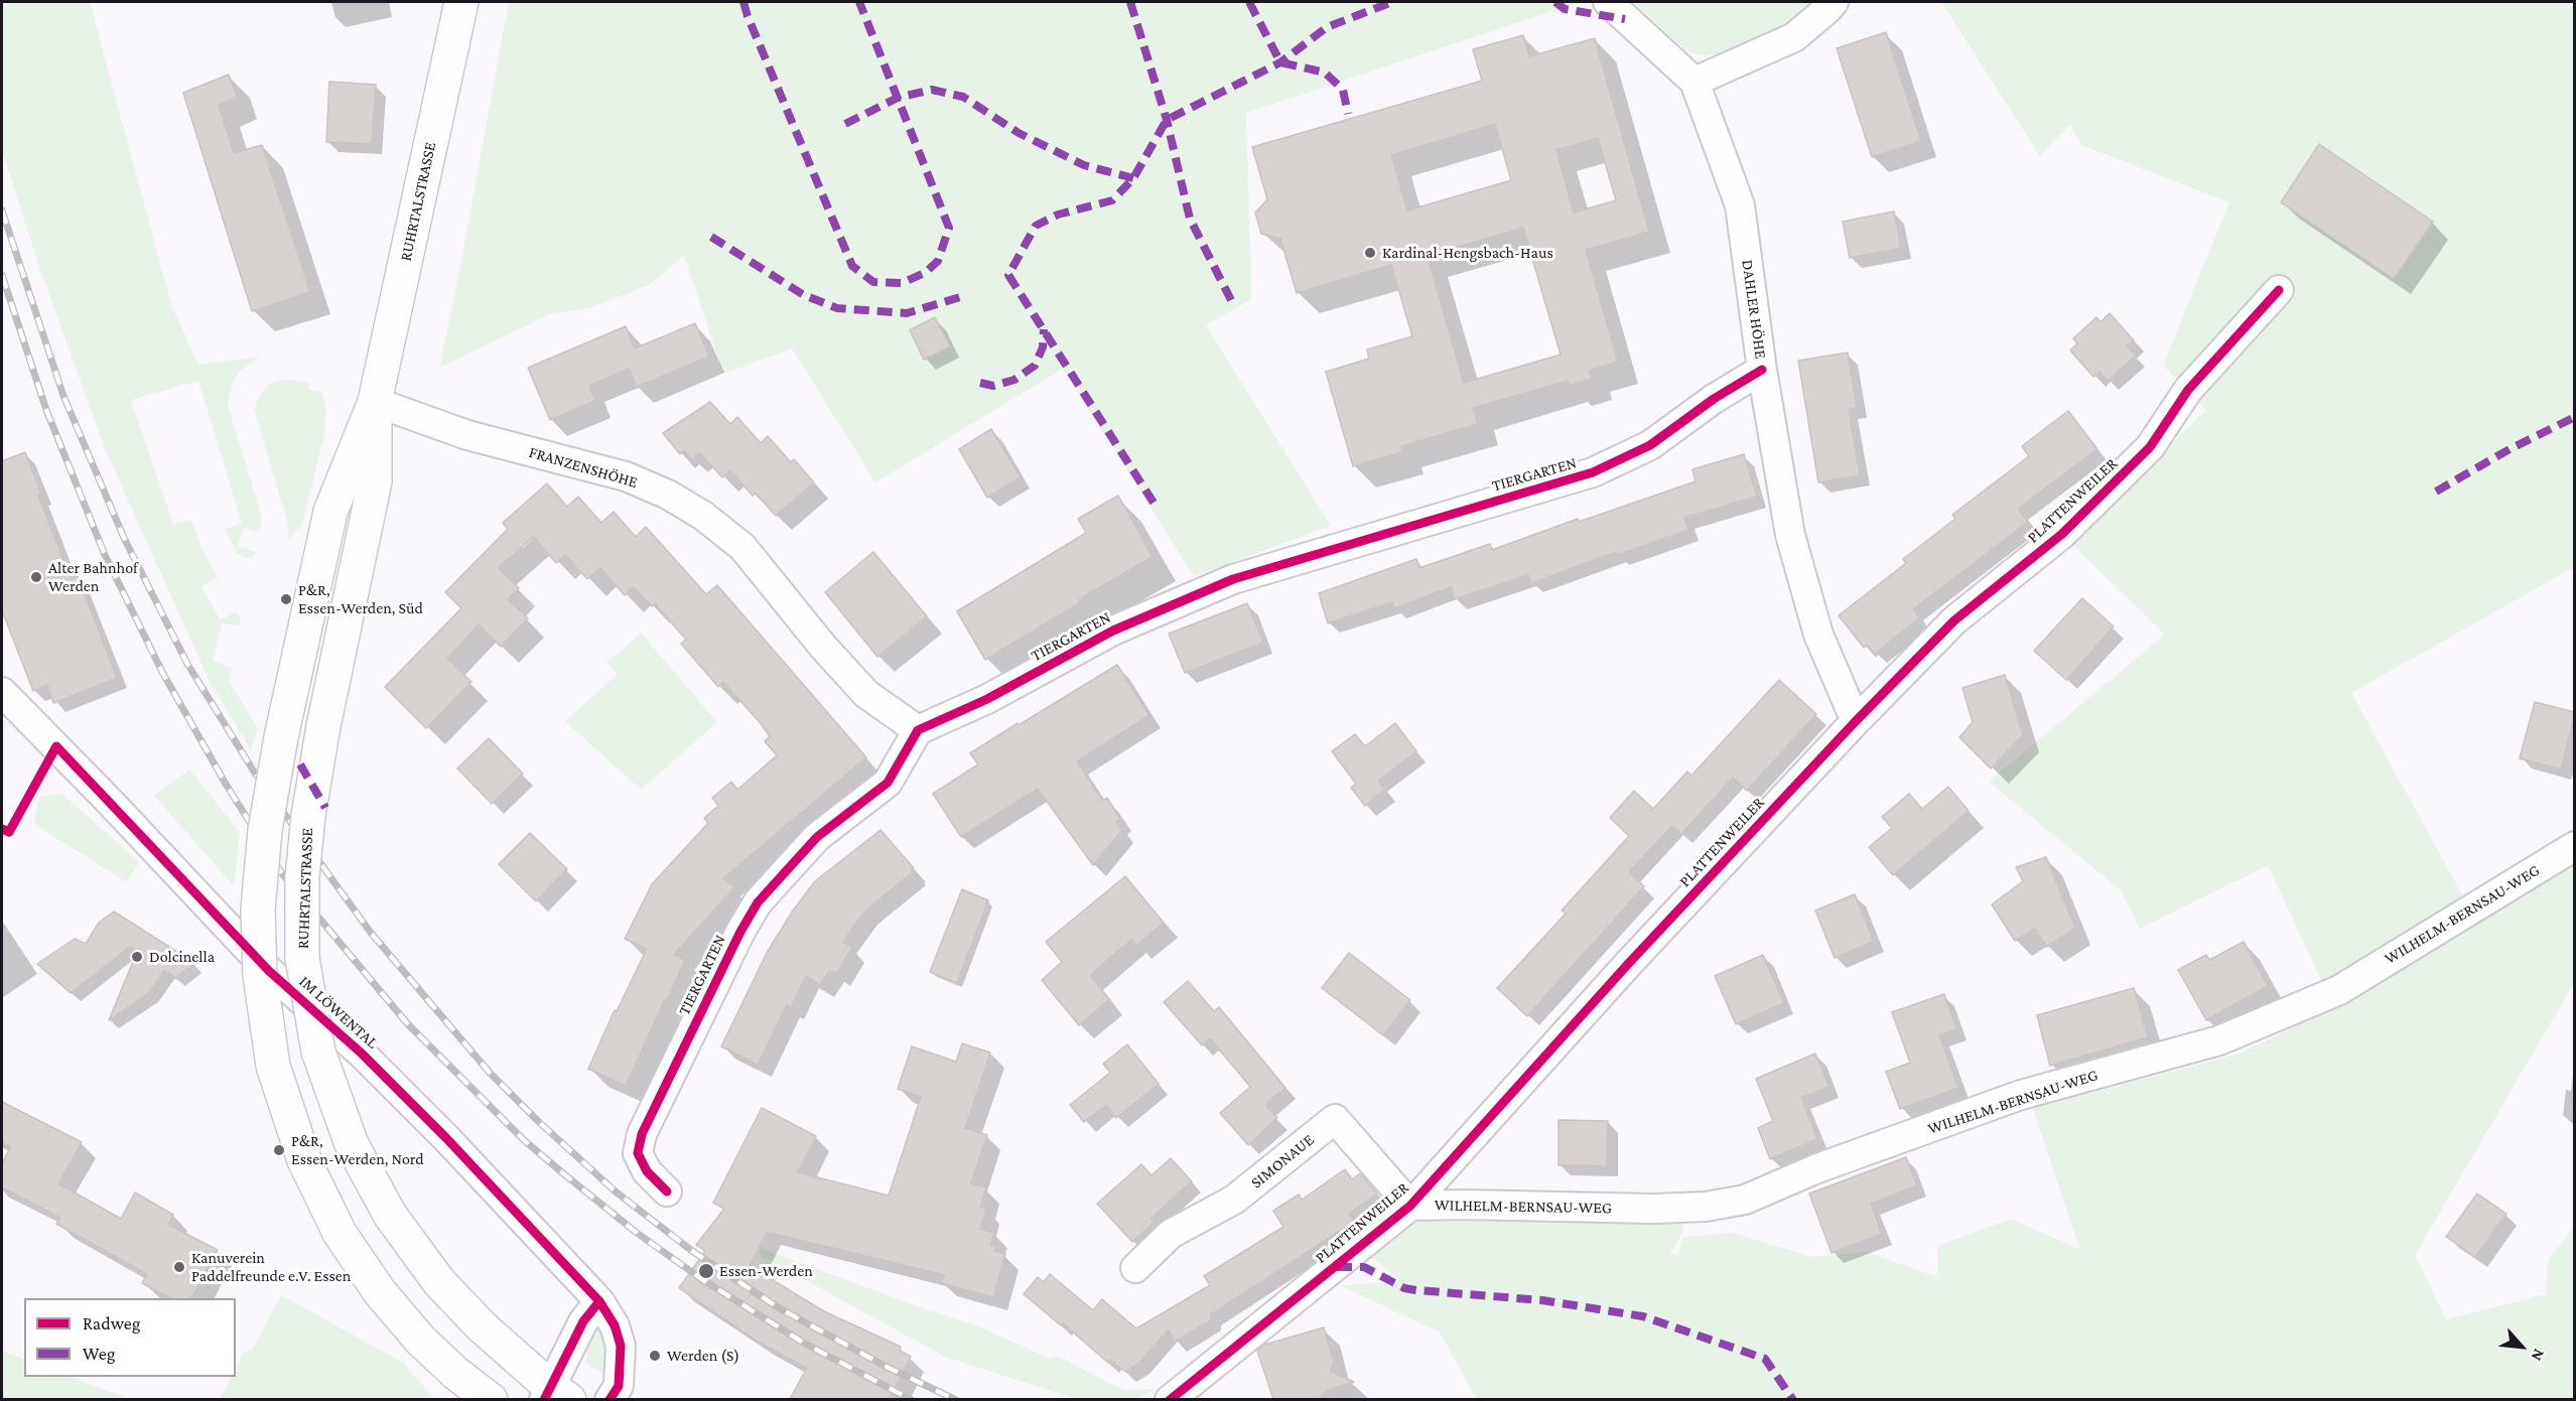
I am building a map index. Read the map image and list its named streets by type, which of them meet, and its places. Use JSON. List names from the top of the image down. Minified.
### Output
{"streets":{"main road":["RUHRTALSTRASSE"],"street":["DAHLER HÖHE","FRANZENSHÖHE","TIERGARTEN","PLATTENWEILER","WILHELM-BERNSAU-WEG","IM LÖWENTAL","SIMONAUE"]},"crossings":[["RUHRTALSTRASSE","FRANZENSHÖHE"],["DAHLER HÖHE","TIERGARTEN"],["DAHLER HÖHE","PLATTENWEILER"],["FRANZENSHÖHE","TIERGARTEN"],["PLATTENWEILER","WILHELM-BERNSAU-WEG"],["PLATTENWEILER","SIMONAUE"],["WILHELM-BERNSAU-WEG","SIMONAUE"]],"places":["Kardinal-Hengsbach-Haus","Alter Bahnhof Werden","P&R, Essen-Werden, Süd","Dolcinella","P&R, Essen-Werden, Nord","Kanuverein Paddelfreunde e.V. Essen","Essen-Werden","Werden (S)"],"legend":["Radweg","Weg"],"north":"bottom right"}
